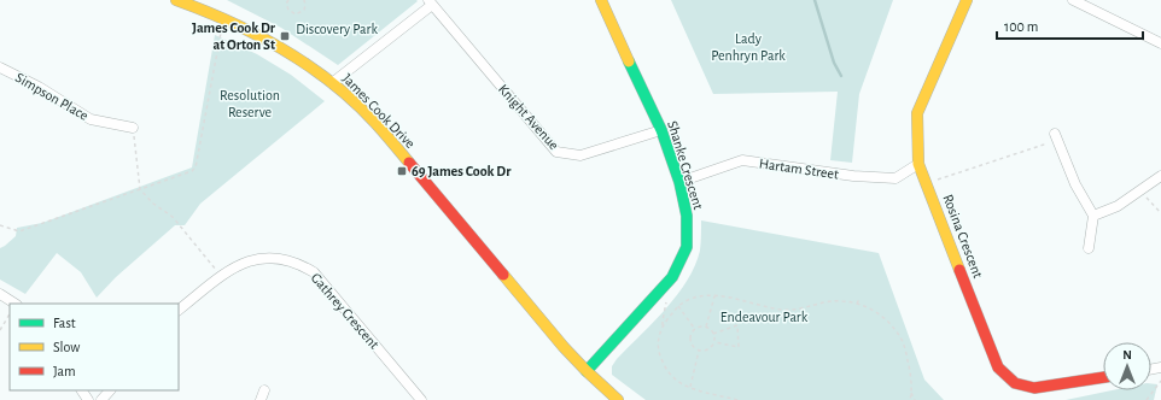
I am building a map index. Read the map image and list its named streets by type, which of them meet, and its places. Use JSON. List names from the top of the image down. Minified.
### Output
{"streets":{"street":["Simpson Place","James Cook Drive","Knight Avenue","Shanke Crescent","Hartam Street","Rosina Crescent","Gathrey Crescent"]},"crossings":[["James Cook Drive","Shanke Crescent"],["Knight Avenue","Shanke Crescent"],["Shanke Crescent","Hartam Street"],["Hartam Street","Rosina Crescent"]],"parks":["Discovery Park","Lady Penhryn Park","Resolution Reserve","Endeavour Park"],"places":{"transit":["James Cook Dr at Orton St","69 James Cook Dr"]},"legend":["Fast","Slow","Jam"],"scale_bar":"100 m","north":"top"}
